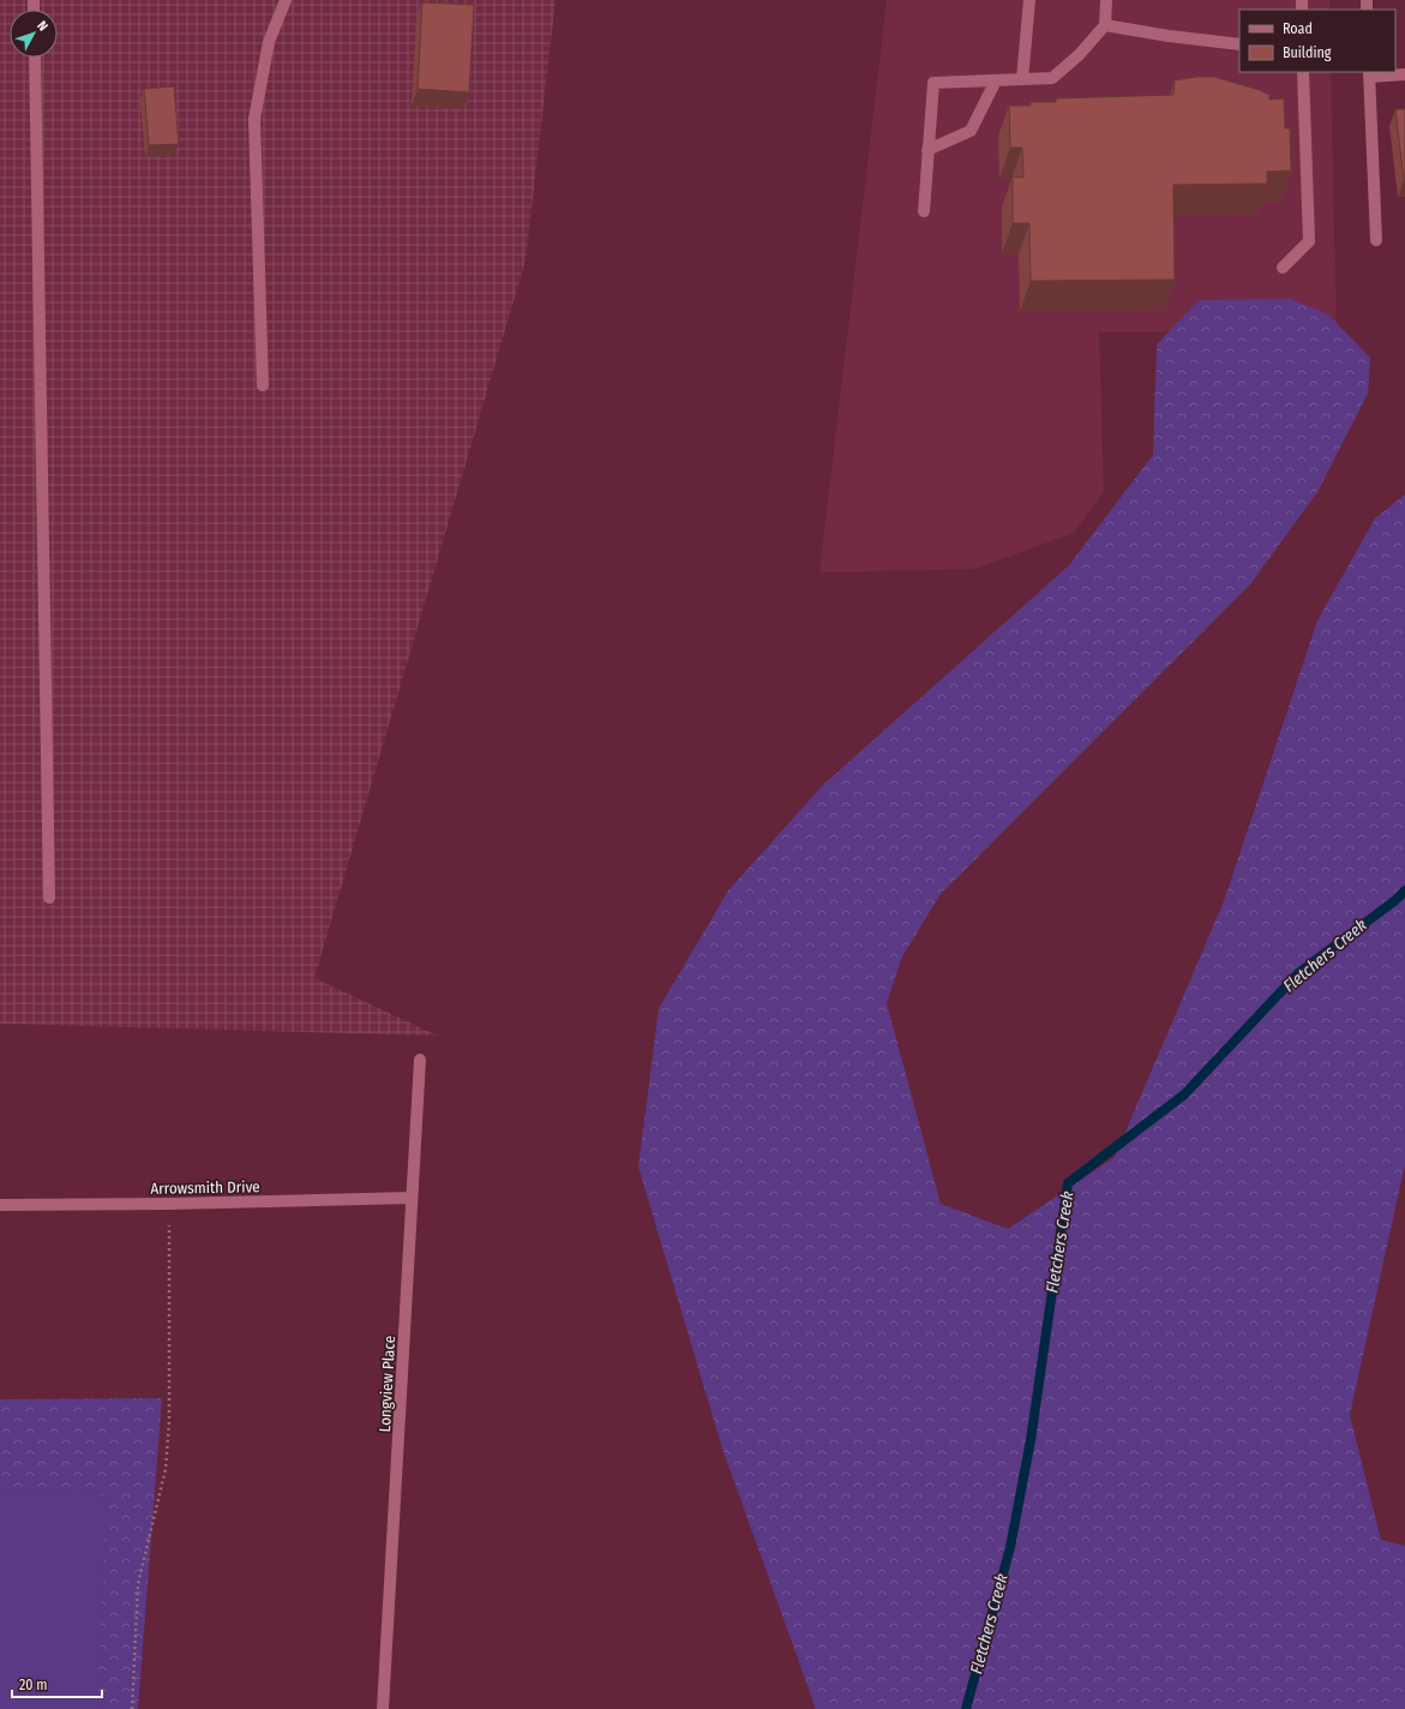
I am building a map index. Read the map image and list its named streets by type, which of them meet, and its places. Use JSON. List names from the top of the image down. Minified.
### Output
{"streets":{"street":["Arrowsmith Drive","Longview Place"]},"crossings":[["Arrowsmith Drive","Longview Place"]],"water":["Fletchers Creek"],"legend":["Road","Building"],"scale_bar":"20 m","north":"top right"}
